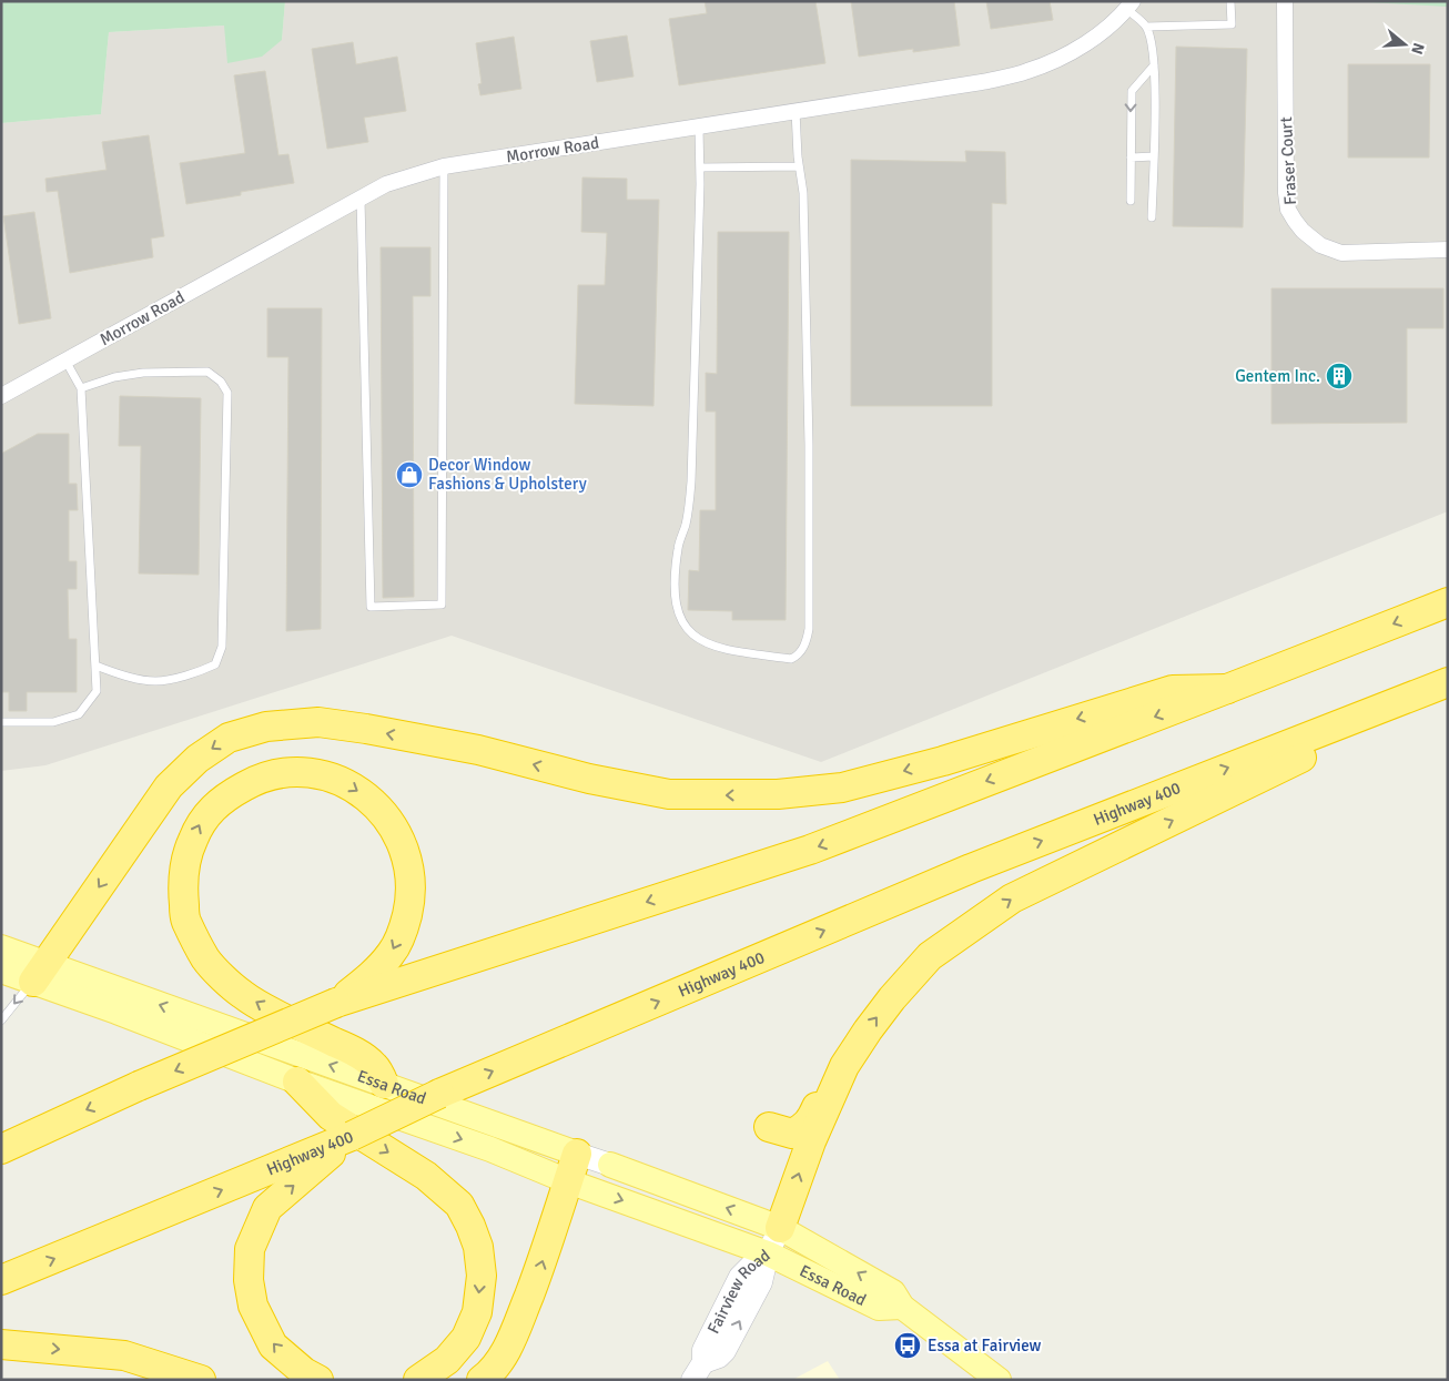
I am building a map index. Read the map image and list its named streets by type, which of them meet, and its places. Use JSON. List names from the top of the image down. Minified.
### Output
{"streets":{"highway":["Highway 400"],"main road":["Essa Road"],"street":["Morrow Road","Fraser Court","Fairview Road"]},"crossings":[["Essa Road","Fairview Road"]],"places":{"building":["Gentem Inc."],"shop":["Decor Window Fashions & Upholstery"],"bus stop":["Essa at Fairview"]},"north":"right"}
